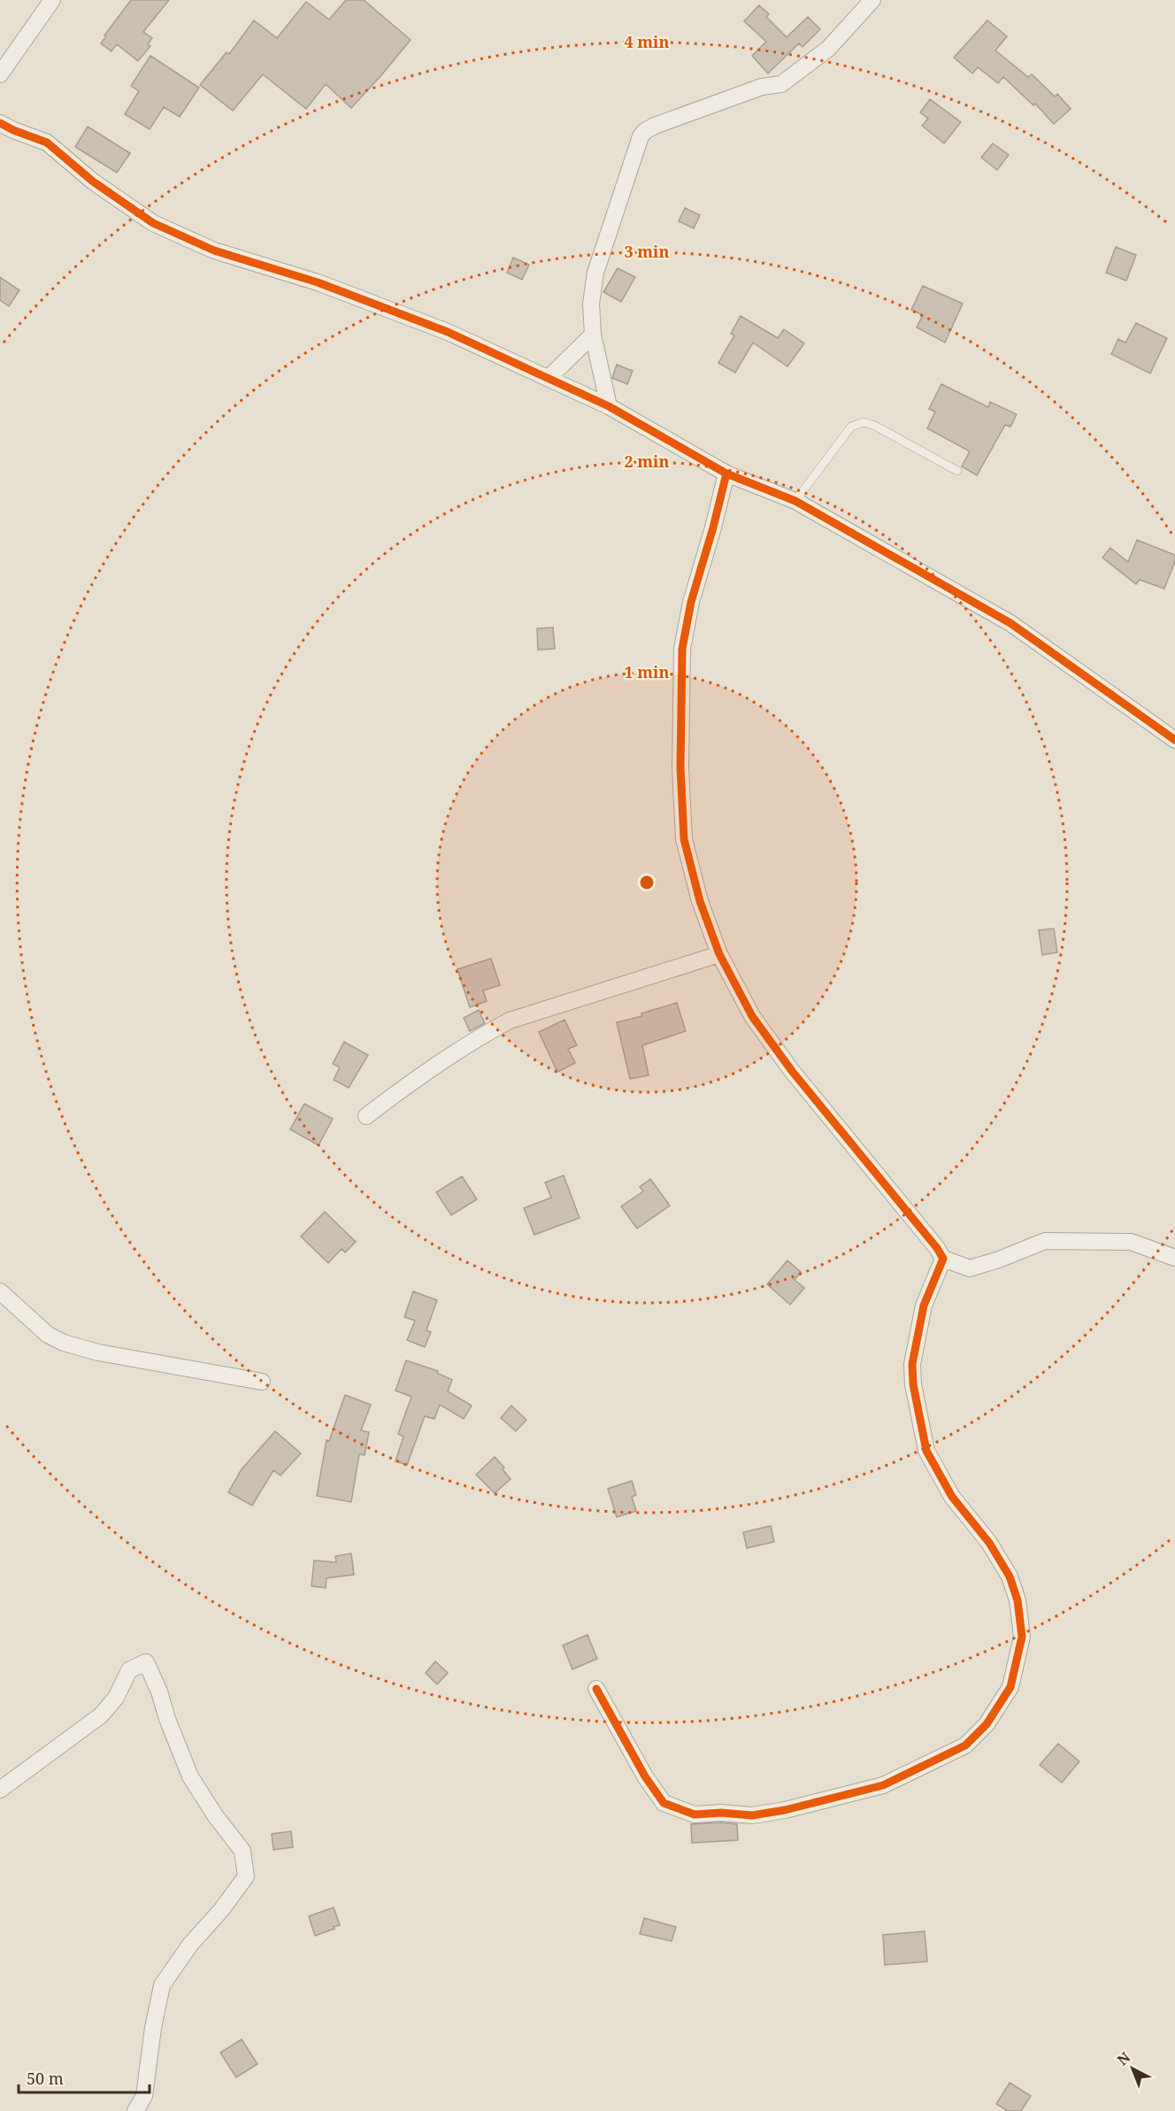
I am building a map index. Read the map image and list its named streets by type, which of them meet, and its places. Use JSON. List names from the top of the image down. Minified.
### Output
{"scale_bar":"50 m","north":"top left","rings":["4 min","3 min","2 min","1 min"]}
